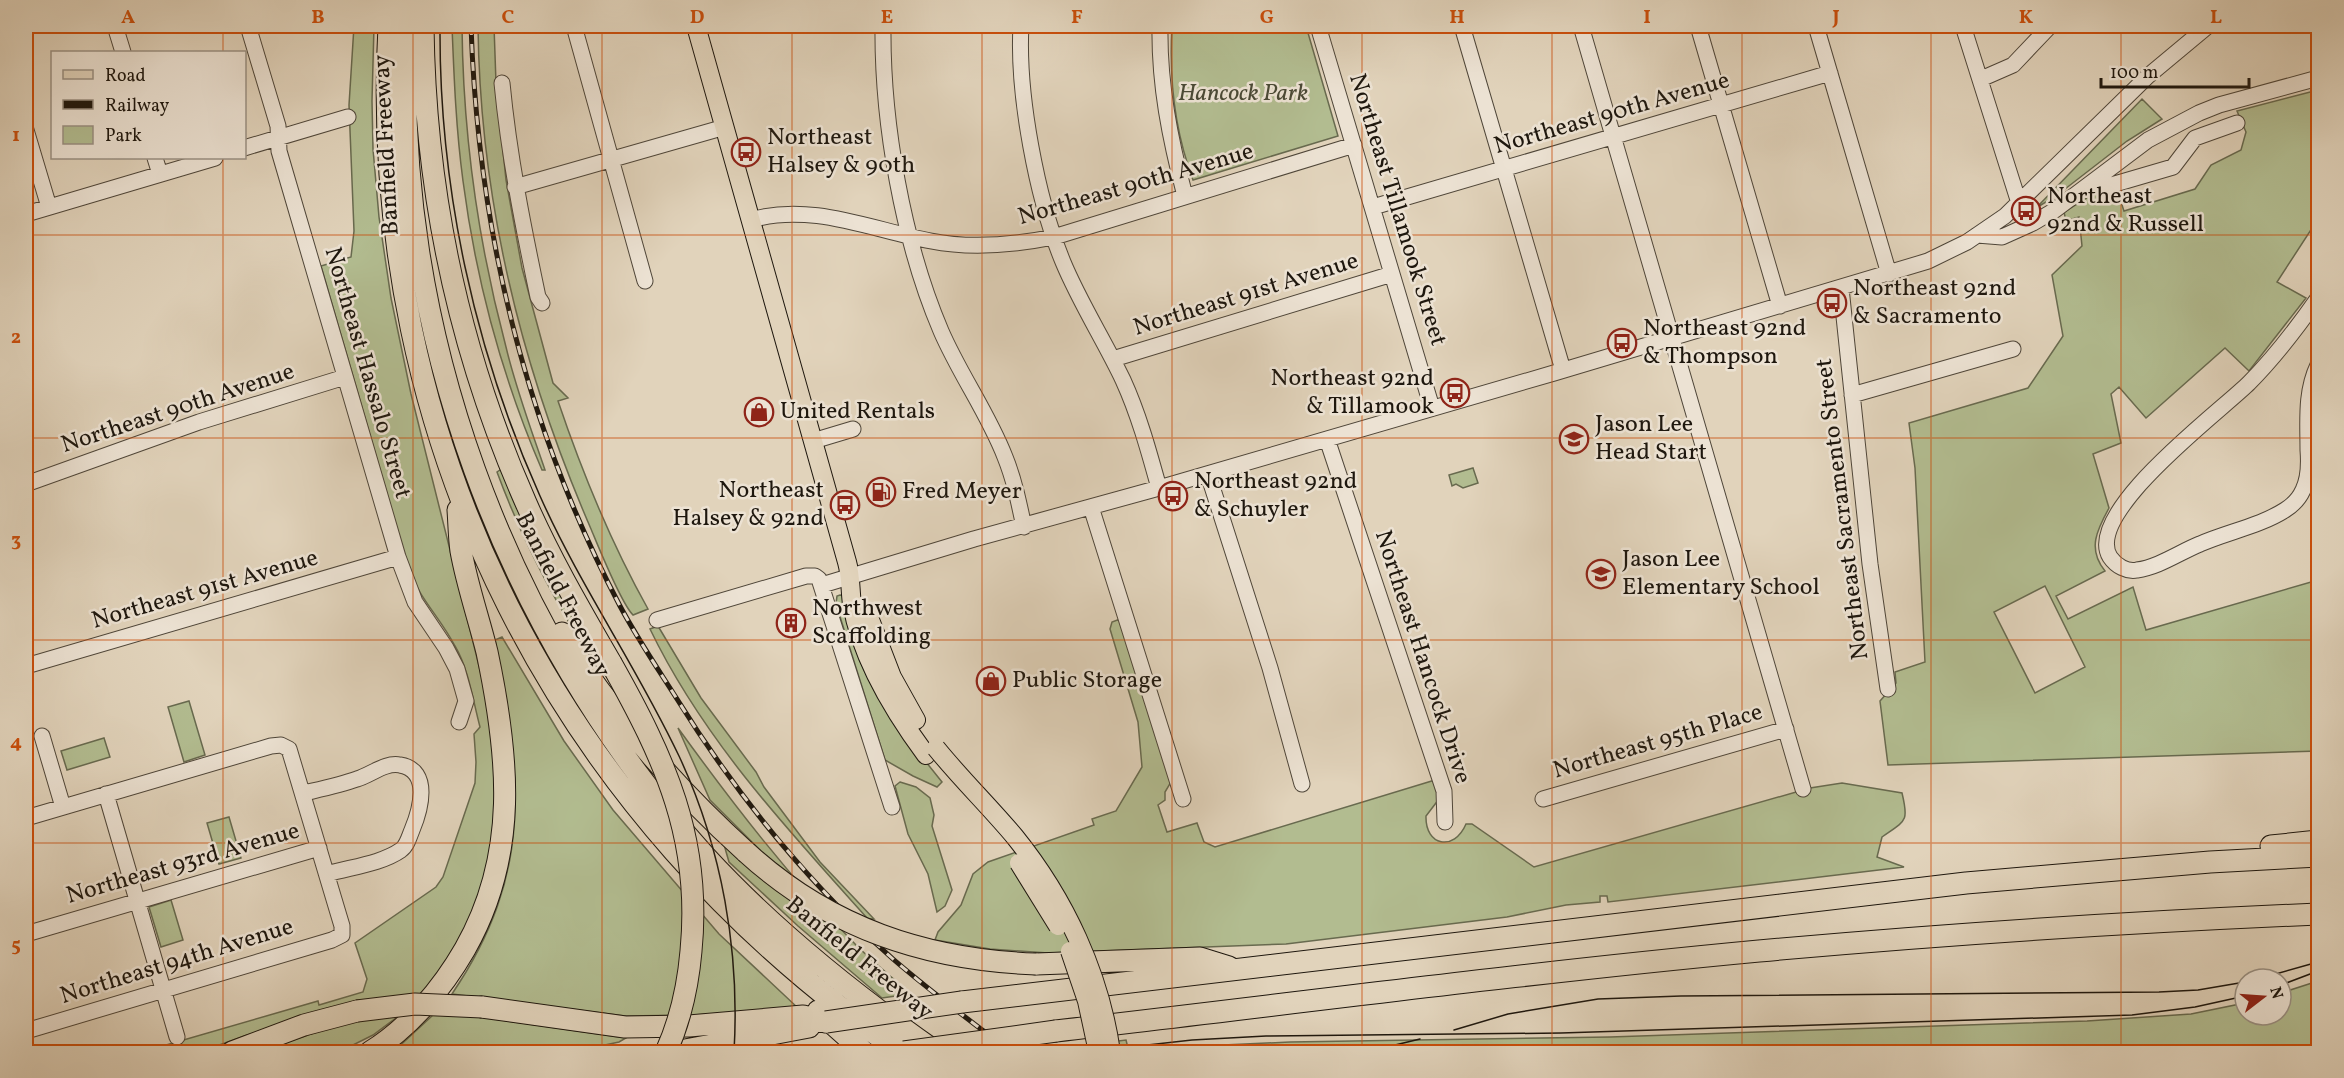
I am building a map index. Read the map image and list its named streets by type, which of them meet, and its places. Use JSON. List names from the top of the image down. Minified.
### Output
{"streets":{"highway":["Banfield Freeway"],"street":["Northeast 90th Avenue","Northeast Tillamook Street","Northeast 91st Avenue","Northeast Hassalo Street","Northeast Sacramento Street","Northeast Hancock Drive","Northeast 95th Place","Northeast 93rd Avenue","Northeast 94th Avenue"]},"crossings":[["Northeast 90th Avenue","Northeast Tillamook Street"],["Northeast 90th Avenue","Northeast Hassalo Street"],["Northeast Tillamook Street","Northeast 91st Avenue"],["Northeast 91st Avenue","Northeast Hassalo Street"]],"parks":["Hancock Park"],"places":{"bus stop":["Northeast Halsey & 90th","Northeast 92nd & Russell","Northeast 92nd & Sacramento","Northeast 92nd & Thompson","Northeast 92nd & Tillamook","Northeast 92nd & Schuyler","Northeast Halsey & 92nd"],"shop":["United Rentals","Public Storage"],"school or university":["Jason Lee Head Start","Jason Lee Elementary School"],"fuel station":["Fred Meyer"],"building":["Northwest Scaffolding"]},"legend":["Road","Railway","Park"],"scale_bar":"100 m","north":"right","grid":{"columns":["A","B","C","D","E","F","G","H","I","J","K","L"],"rows":["1","2","3","4","5"]}}
